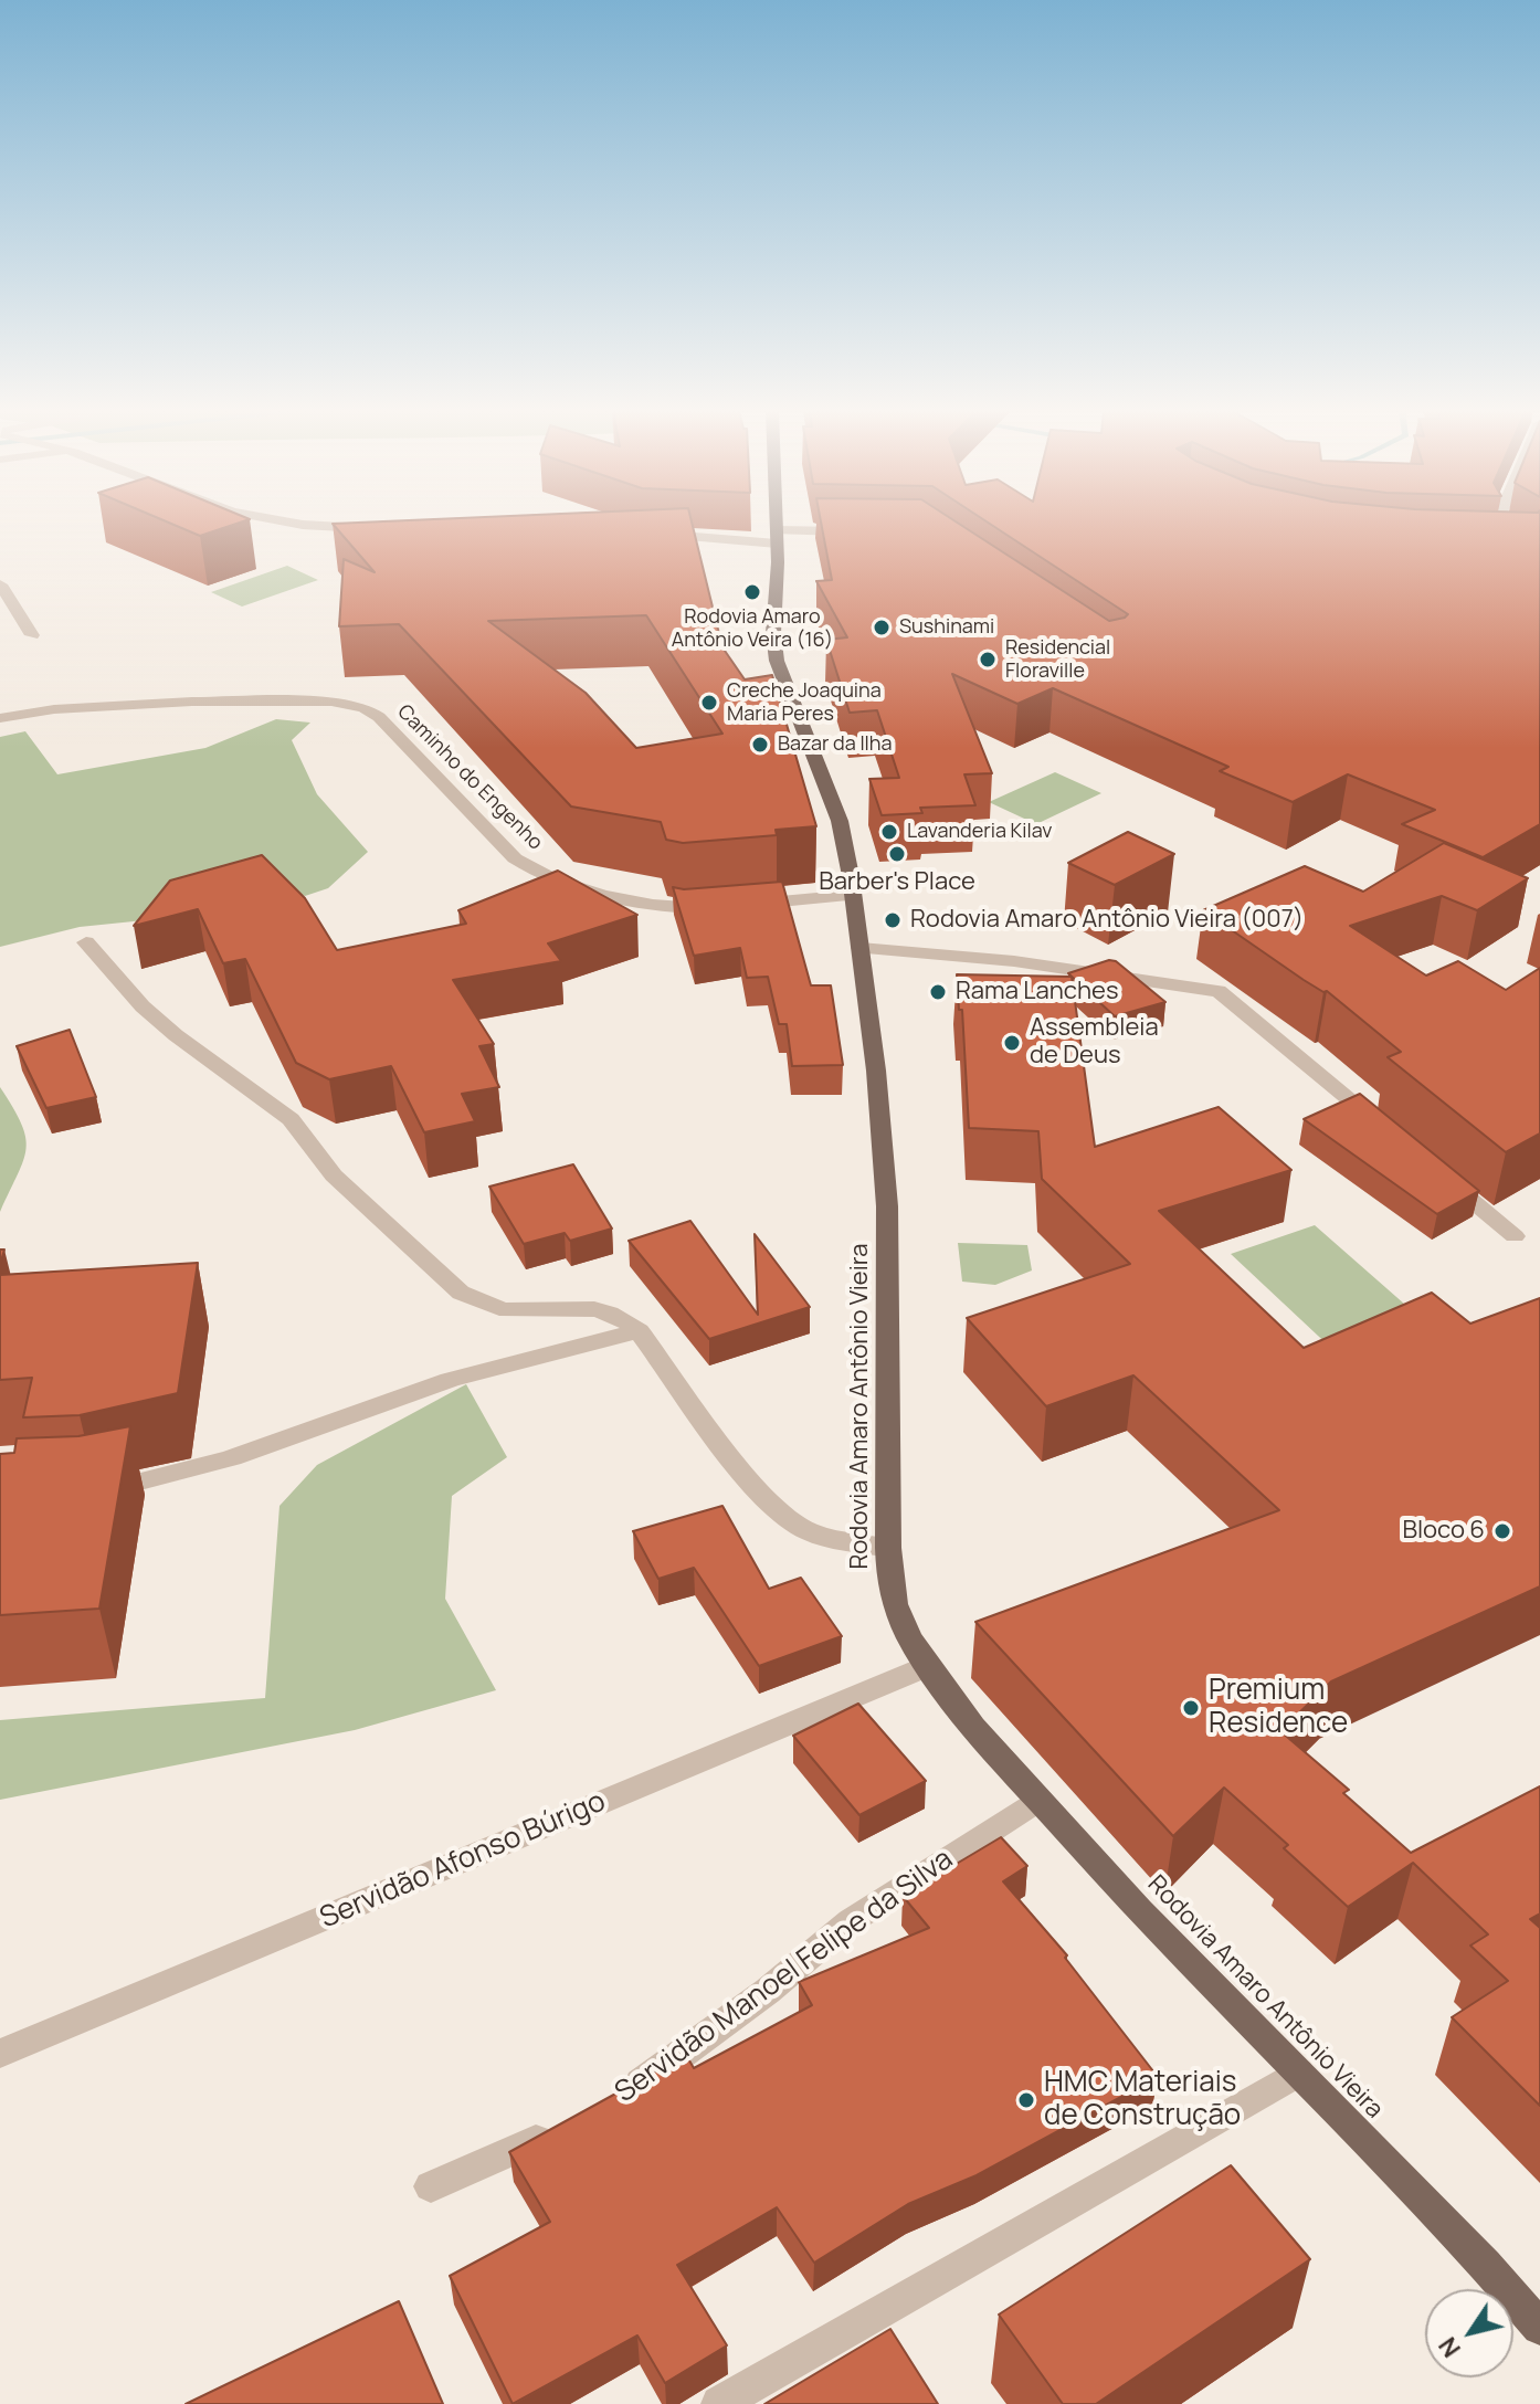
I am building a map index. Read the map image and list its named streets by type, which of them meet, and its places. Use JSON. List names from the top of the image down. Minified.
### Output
{"streets":{"main road":["Rodovia Amaro Antônio Vieira"],"street":["Caminho do Engenho","Servidão Afonso Búrigo","Servidão Manoel Felipe da Silva"]},"crossings":[["Caminho do Engenho","Rodovia Amaro Antônio Vieira"],["Rodovia Amaro Antônio Vieira","Servidão Afonso Búrigo"],["Rodovia Amaro Antônio Vieira","Servidão Manoel Felipe da Silva"]],"places":["Rodovia Amaro Antônio Veira (16)","Sushinami","Residencial Floraville","Creche Joaquina Maria Peres","Bazar da Ilha","Lavanderia Kilav","Barber's Place","Rodovia Amaro Antônio Vieira (007)","Rama Lanches","Assembleia de Deus","Bloco 6","Premium Residence","HMC Materiais de Construção"],"north":"bottom left"}
